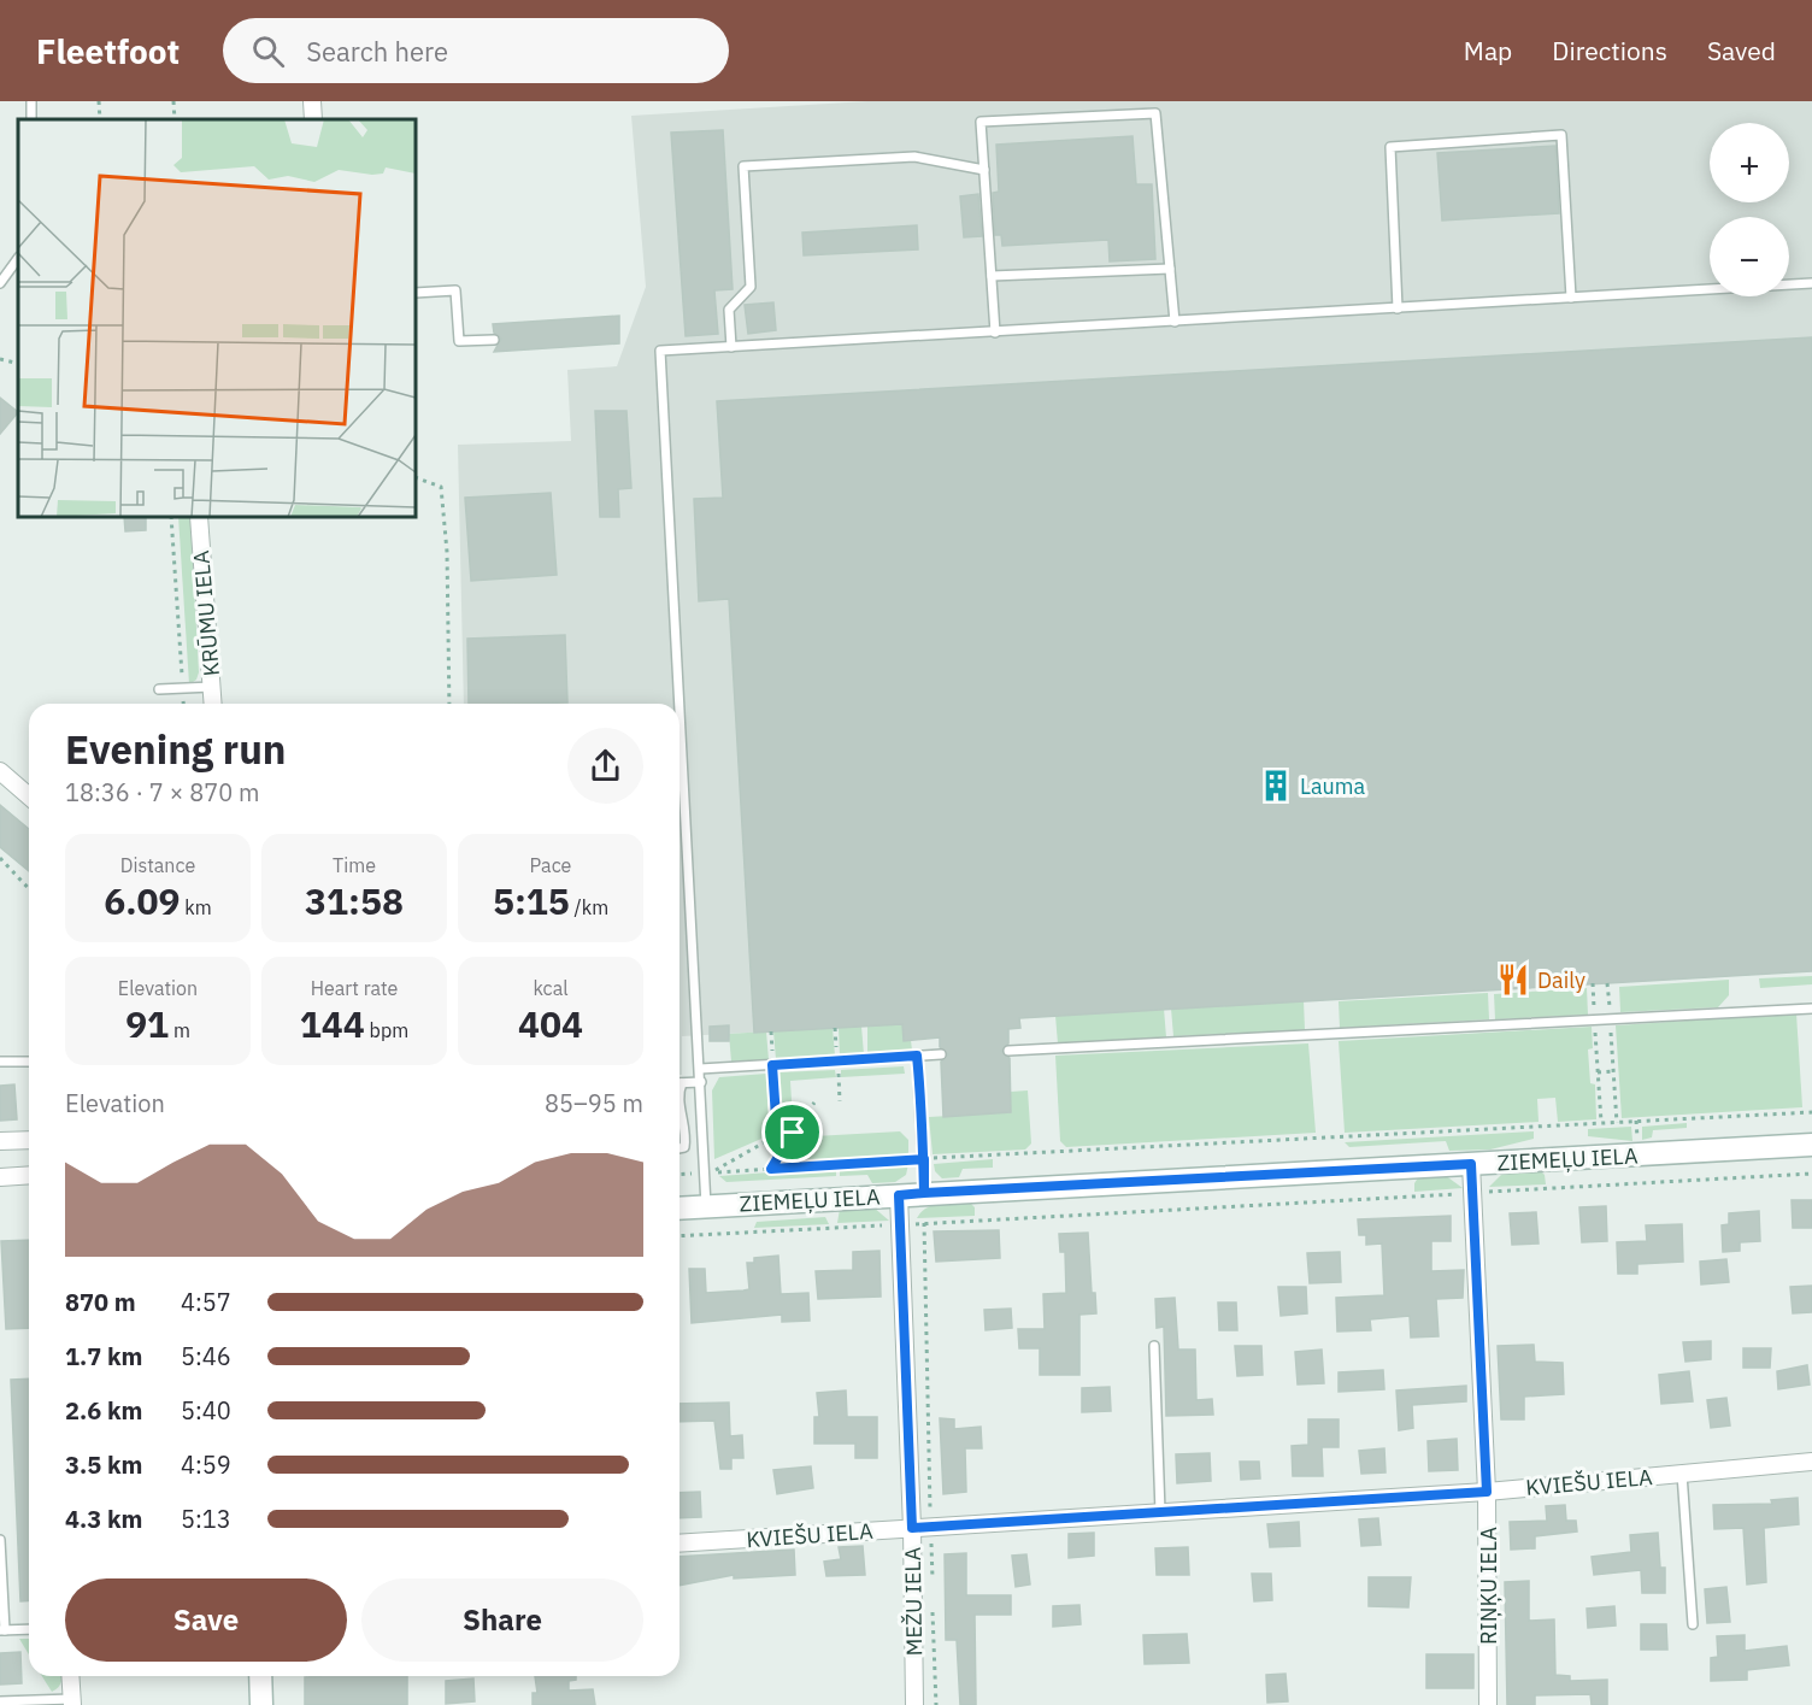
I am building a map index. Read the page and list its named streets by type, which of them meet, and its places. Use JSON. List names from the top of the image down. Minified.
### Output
{"streets":{"street":["KRŪMU IELA","ZIEMEĻU IELA","KVIEŠU IELA","RIŅĶU IELA","MEŽU IELA"]},"crossings":[["ZIEMEĻU IELA","RIŅĶU IELA"],["ZIEMEĻU IELA","MEŽU IELA"],["KVIEŠU IELA","RIŅĶU IELA"],["KVIEŠU IELA","MEŽU IELA"]],"places":{"building":["Lauma"],"restaurant":["Daily"]},"page":{"header":"Fleetfoot","search":"Search here","nav":["Map","Directions","Saved"],"map_buttons":["+","−"],"heading":["Evening run","18:36 · 7 × 870 m"],"stats":[["Distance","6.09 km"],["Time","31:58"],["Pace","5:15 /km"],["Elevation","91 m"],["Heart rate","144 bpm"],["kcal","404"]],"chart":["Elevation","85–95 m"],"list":[{"name":"870 m","note":"4:57"},{"name":"1.7 km","note":"5:46"},{"name":"2.6 km","note":"5:40"},{"name":"3.5 km","note":"4:59"},{"name":"4.3 km","note":"5:13"}],"buttons":["Save","Share"]}}
